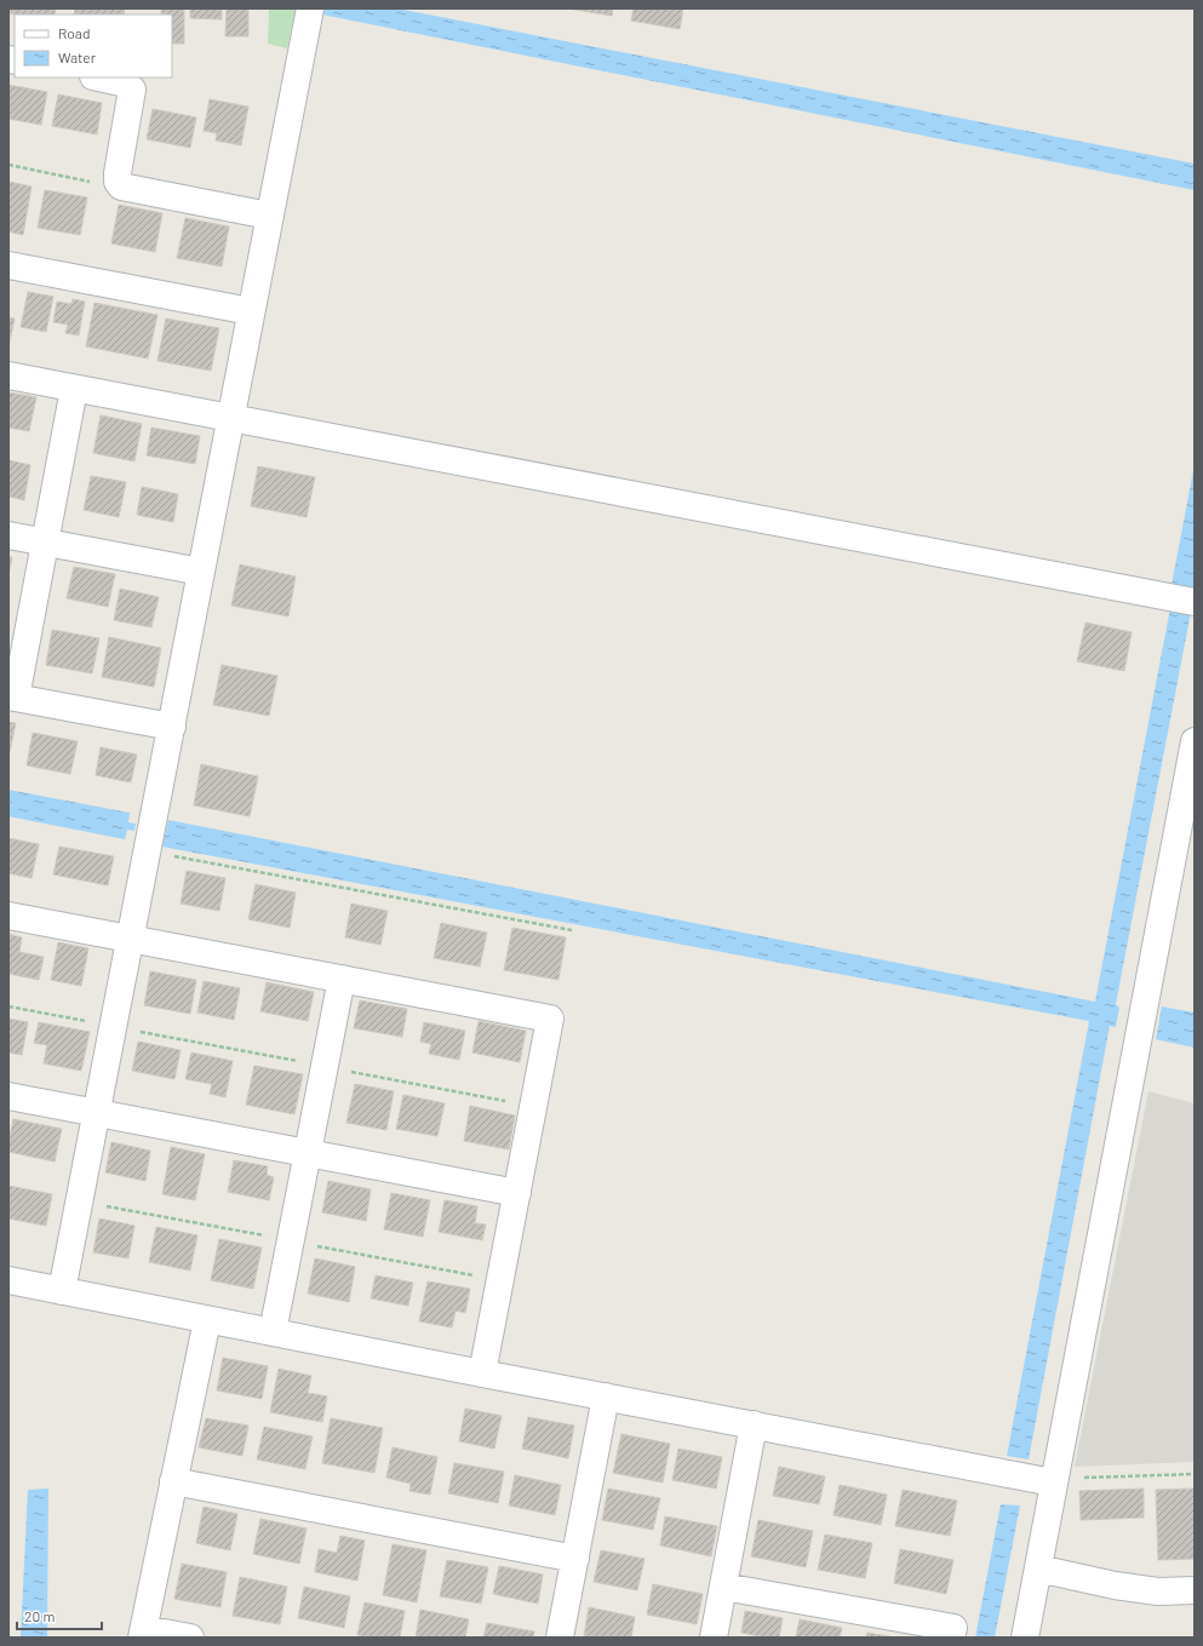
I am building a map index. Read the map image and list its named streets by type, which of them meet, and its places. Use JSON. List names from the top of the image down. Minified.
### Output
{"legend":["Road","Water"],"scale_bar":"20 m"}
